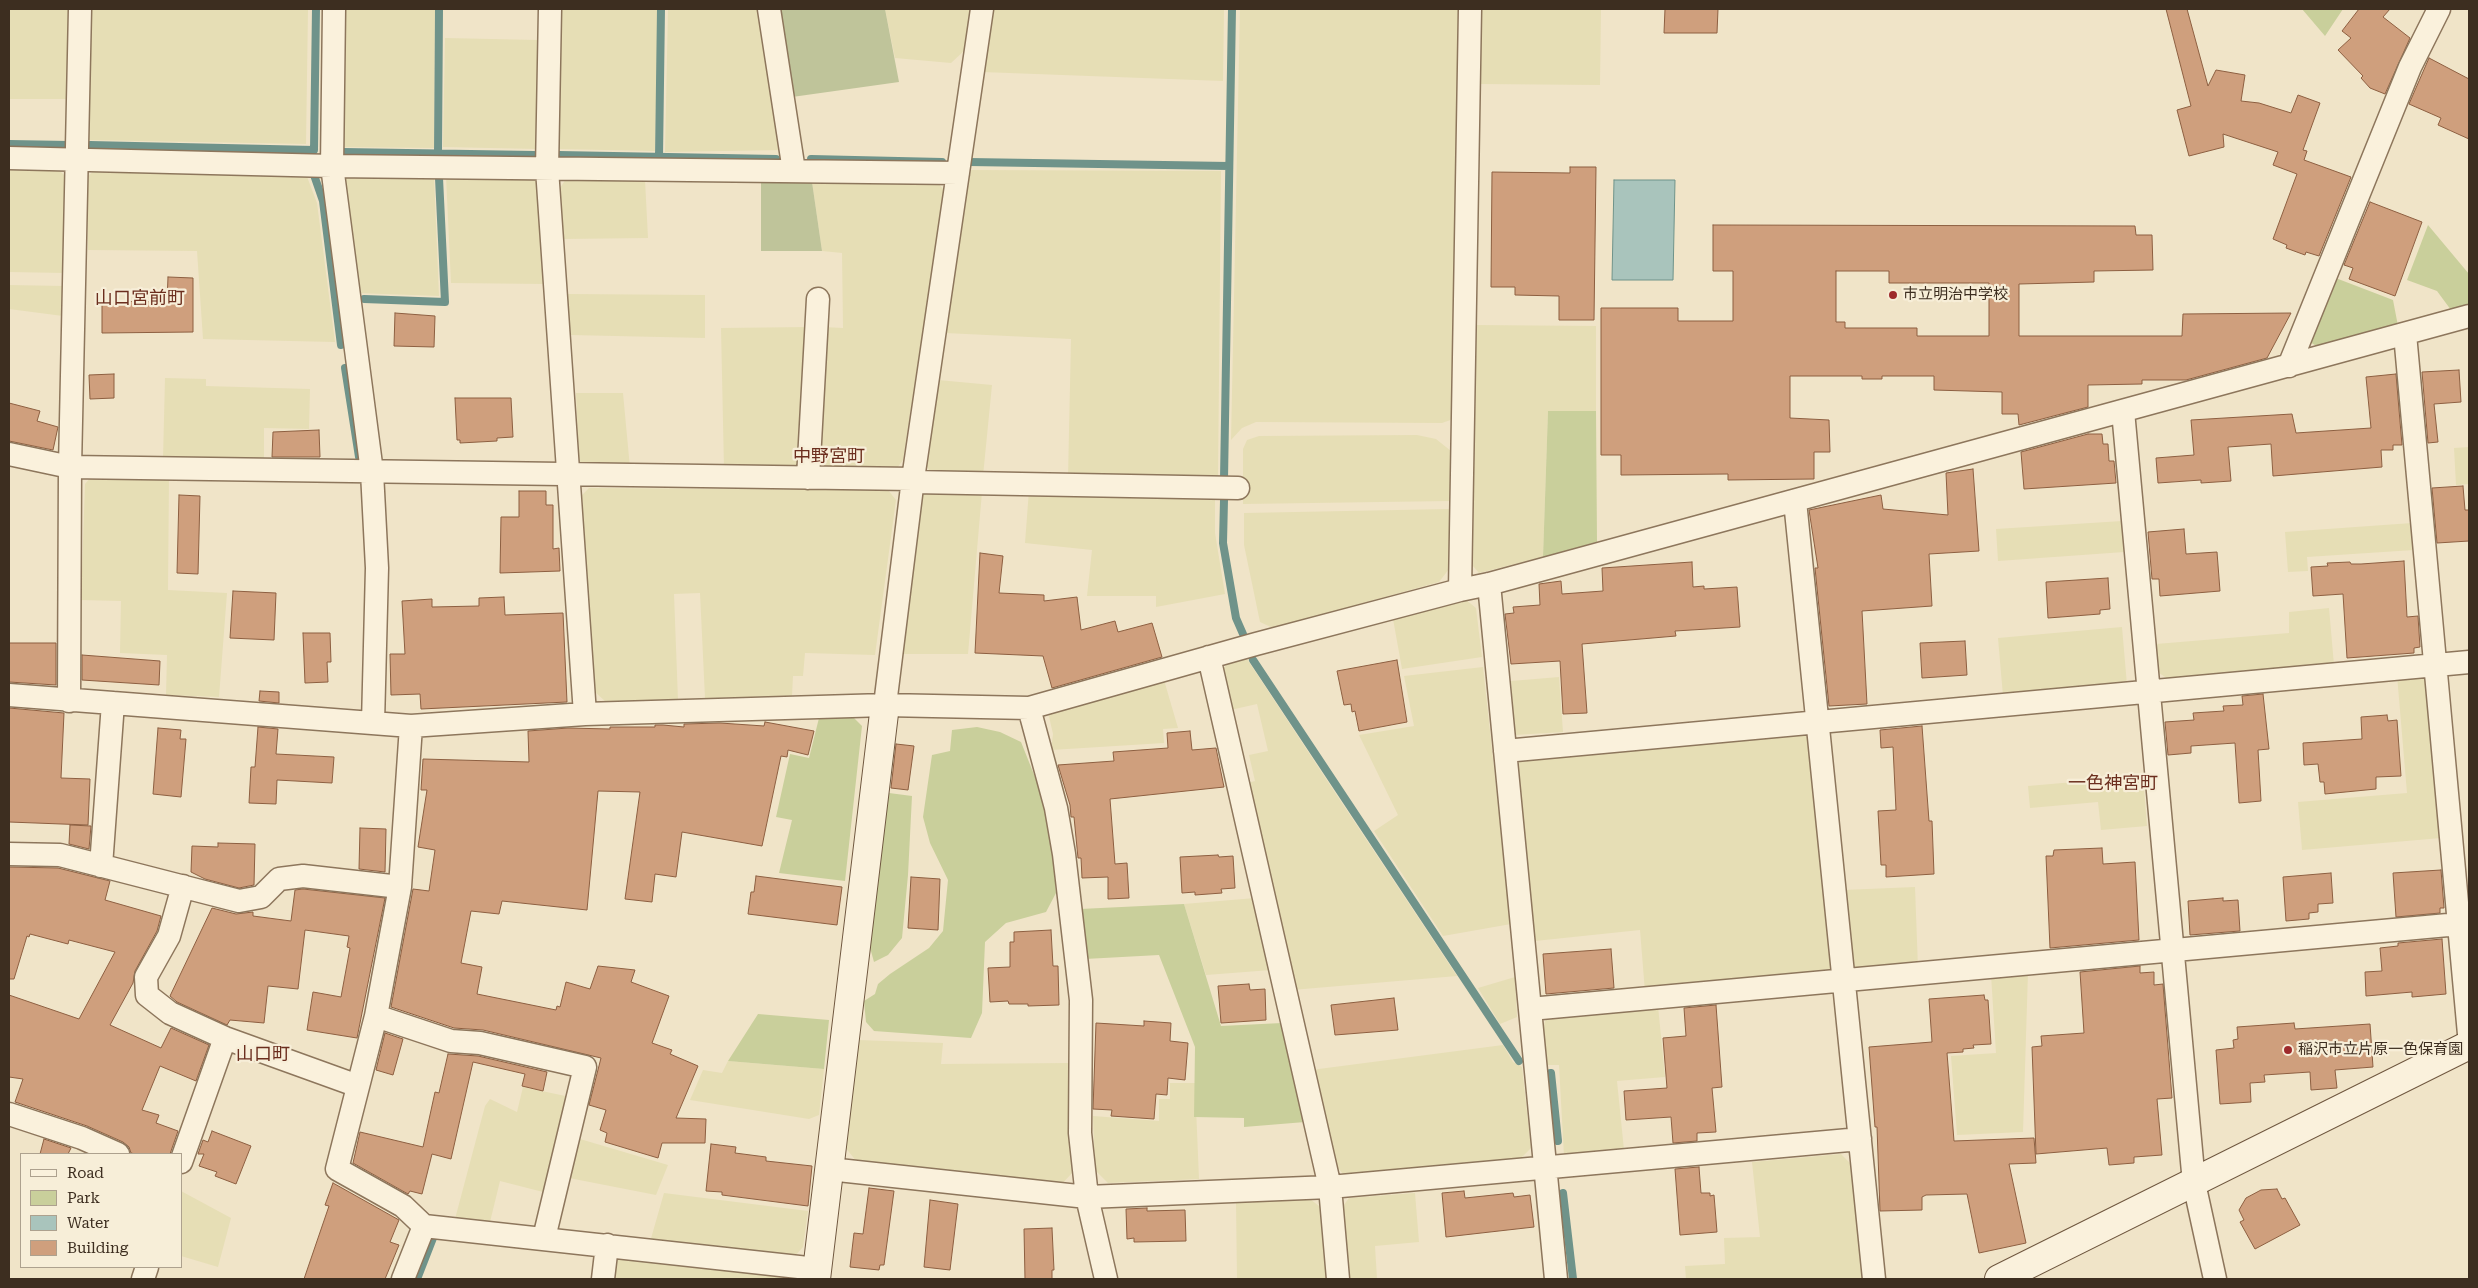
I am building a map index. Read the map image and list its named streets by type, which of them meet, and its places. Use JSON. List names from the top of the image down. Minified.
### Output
{"districts":["山口宮前町","中野宮町","一色神宮町","山口町"],"places":["市立明治中学校","稲沢市立片原一色保育園"],"legend":["Road","Park","Water","Building"]}
